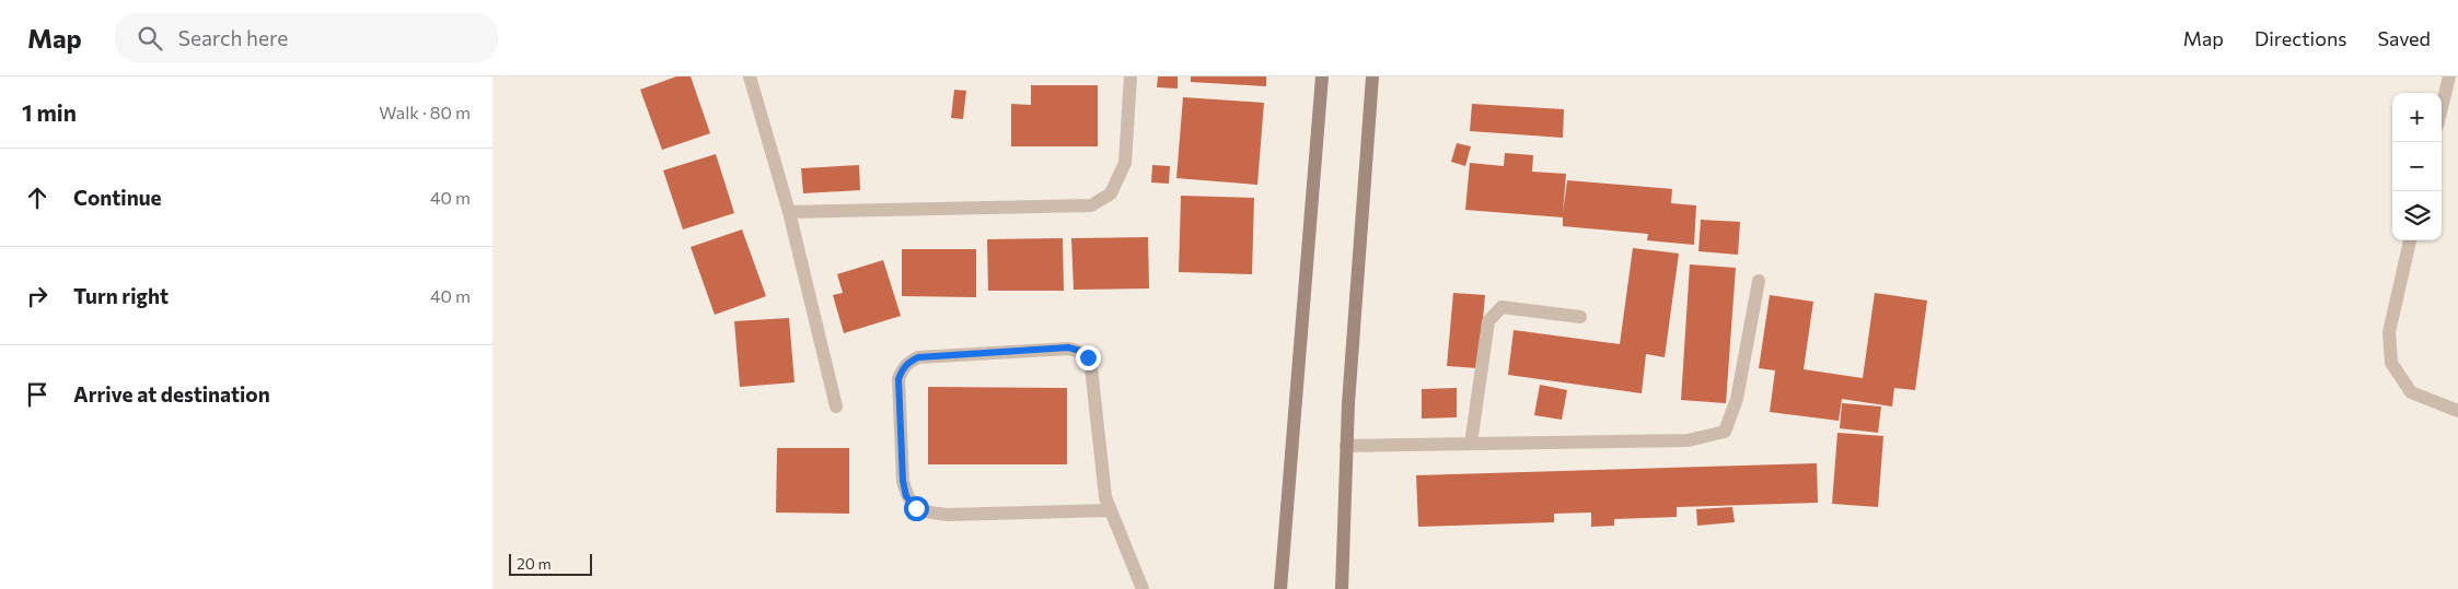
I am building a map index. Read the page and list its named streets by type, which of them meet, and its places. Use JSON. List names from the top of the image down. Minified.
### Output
{"scale_bar":"20 m","page":{"header":"Map","search":"Search here","nav":["Map","Directions","Saved"],"heading":["1 min","Walk · 80 m"],"map_buttons":["+","−"],"list":[["Continue","40 m"],["Turn right","40 m"],"Arrive at destination"],"scale":"20 m"}}
